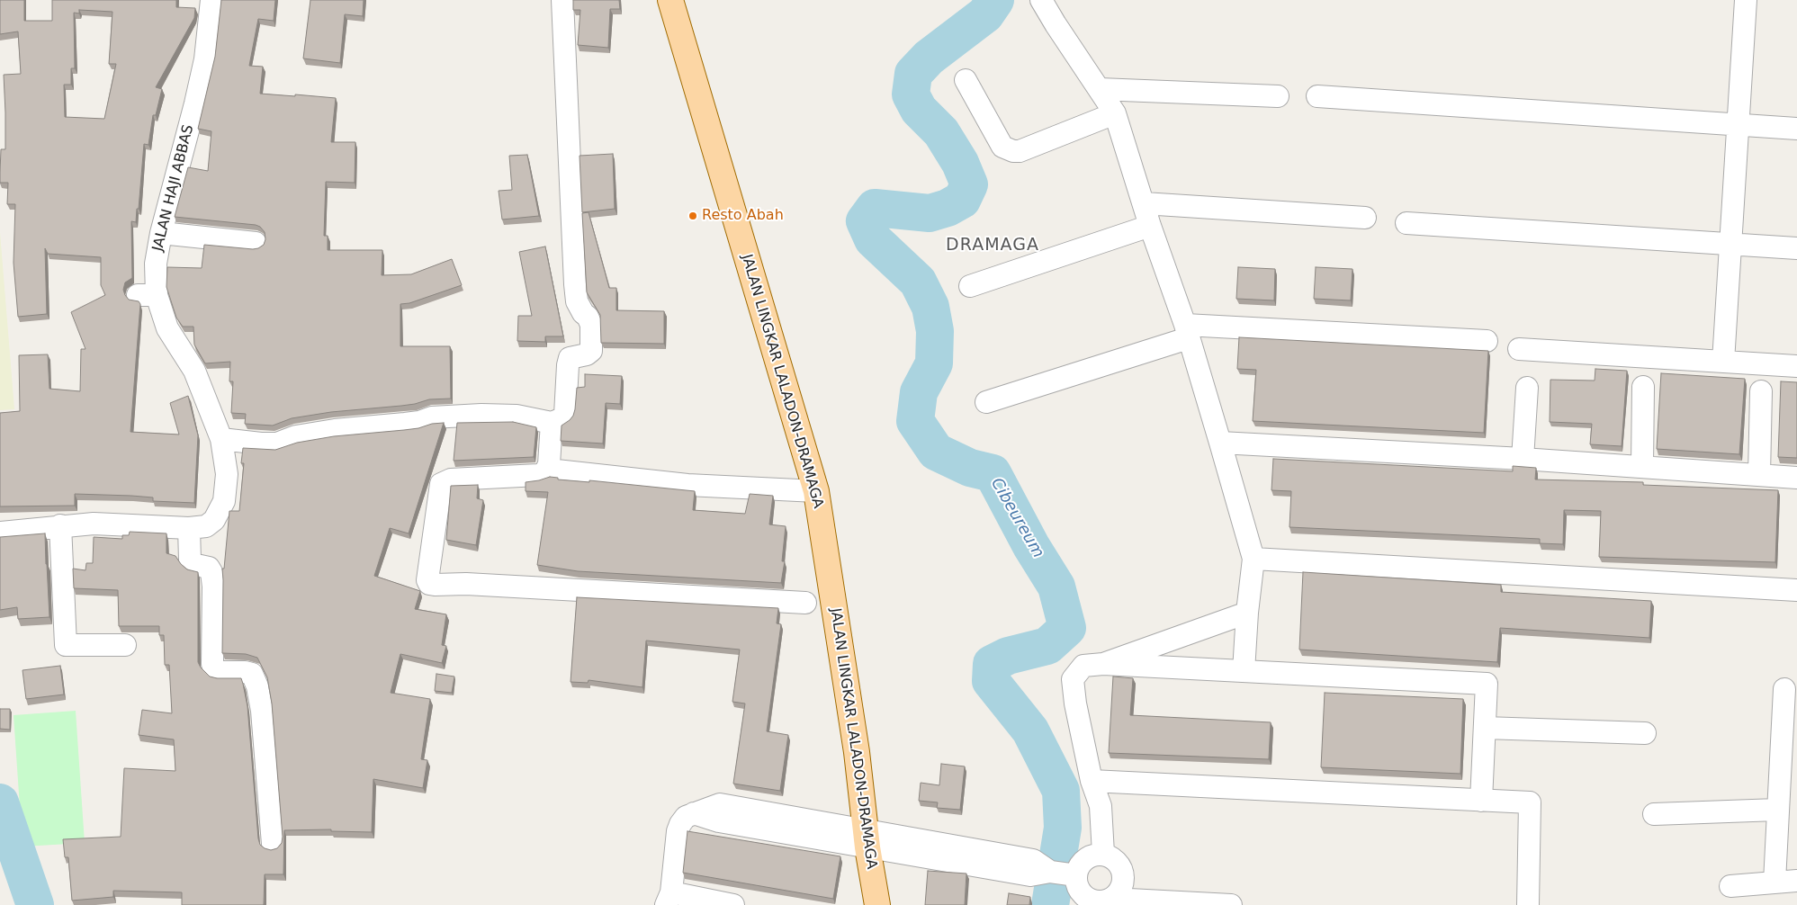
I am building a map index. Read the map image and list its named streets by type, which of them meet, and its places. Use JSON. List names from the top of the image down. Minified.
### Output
{"streets":{"main road":["JALAN LINGKAR LALADON-DRAMAGA"],"street":["JALAN HAJI ABBAS"]},"districts":["DRAMAGA"],"water":["Cibeureum"],"places":["Resto Abah"]}
